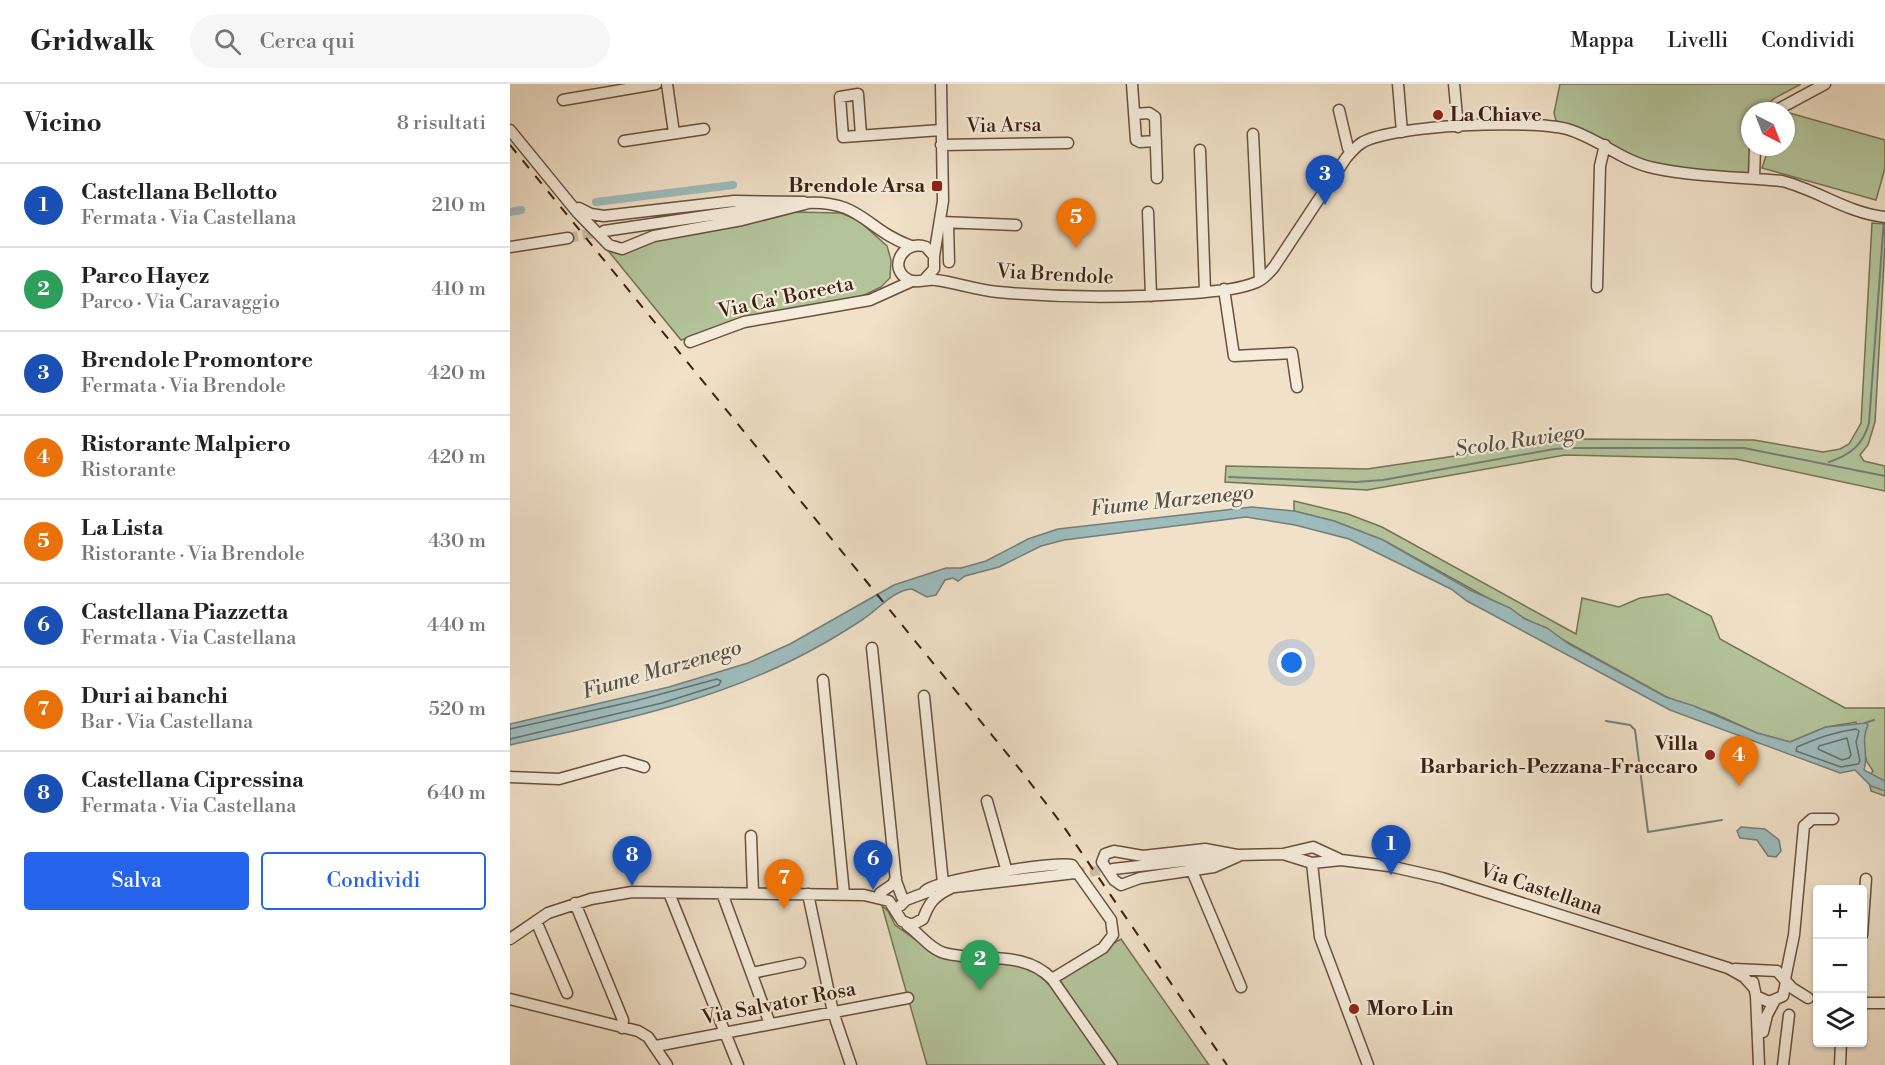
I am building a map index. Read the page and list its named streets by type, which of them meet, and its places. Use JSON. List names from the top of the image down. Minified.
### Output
{"streets":{"street":["Via Arsa","Via Brendole","Via Ca' Boreeta","Via Castellana","Via Salvator Rosa"]},"crossings":[["Via Brendole","Via Ca' Boreeta"]],"water":["Scolo Ruviego","Fiume Marzenego"],"places":{"other":["La Chiave","Villa Barbarich-Pezzana-Fraccaro","Moro Lin"],"transit":["Brendole Arsa"]},"north":"bottom right","page":{"header":"Gridwalk","search":"Cerca qui","nav":["Mappa","Livelli","Condividi"],"heading":["Vicino","8 risultati"],"pins":["3","5","4","1","8","6","7","2"],"list":[{"mark":"1","name":"Castellana Bellotto","note":"Fermata · Via Castellana","value":"210 m"},{"mark":"2","name":"Parco Hayez","note":"Parco · Via Caravaggio","value":"410 m"},{"mark":"3","name":"Brendole Promontore","note":"Fermata · Via Brendole","value":"420 m"},{"mark":"4","name":"Ristorante Malpiero","note":"Ristorante","value":"420 m"},{"mark":"5","name":"La Lista","note":"Ristorante · Via Brendole","value":"430 m"},{"mark":"6","name":"Castellana Piazzetta","note":"Fermata · Via Castellana","value":"440 m"},{"mark":"7","name":"Duri ai banchi","note":"Bar · Via Castellana","value":"520 m"},{"mark":"8","name":"Castellana Cipressina","note":"Fermata · Via Castellana","value":"640 m"}],"buttons":["Salva","Condividi"],"map_buttons":["+","−"]}}
